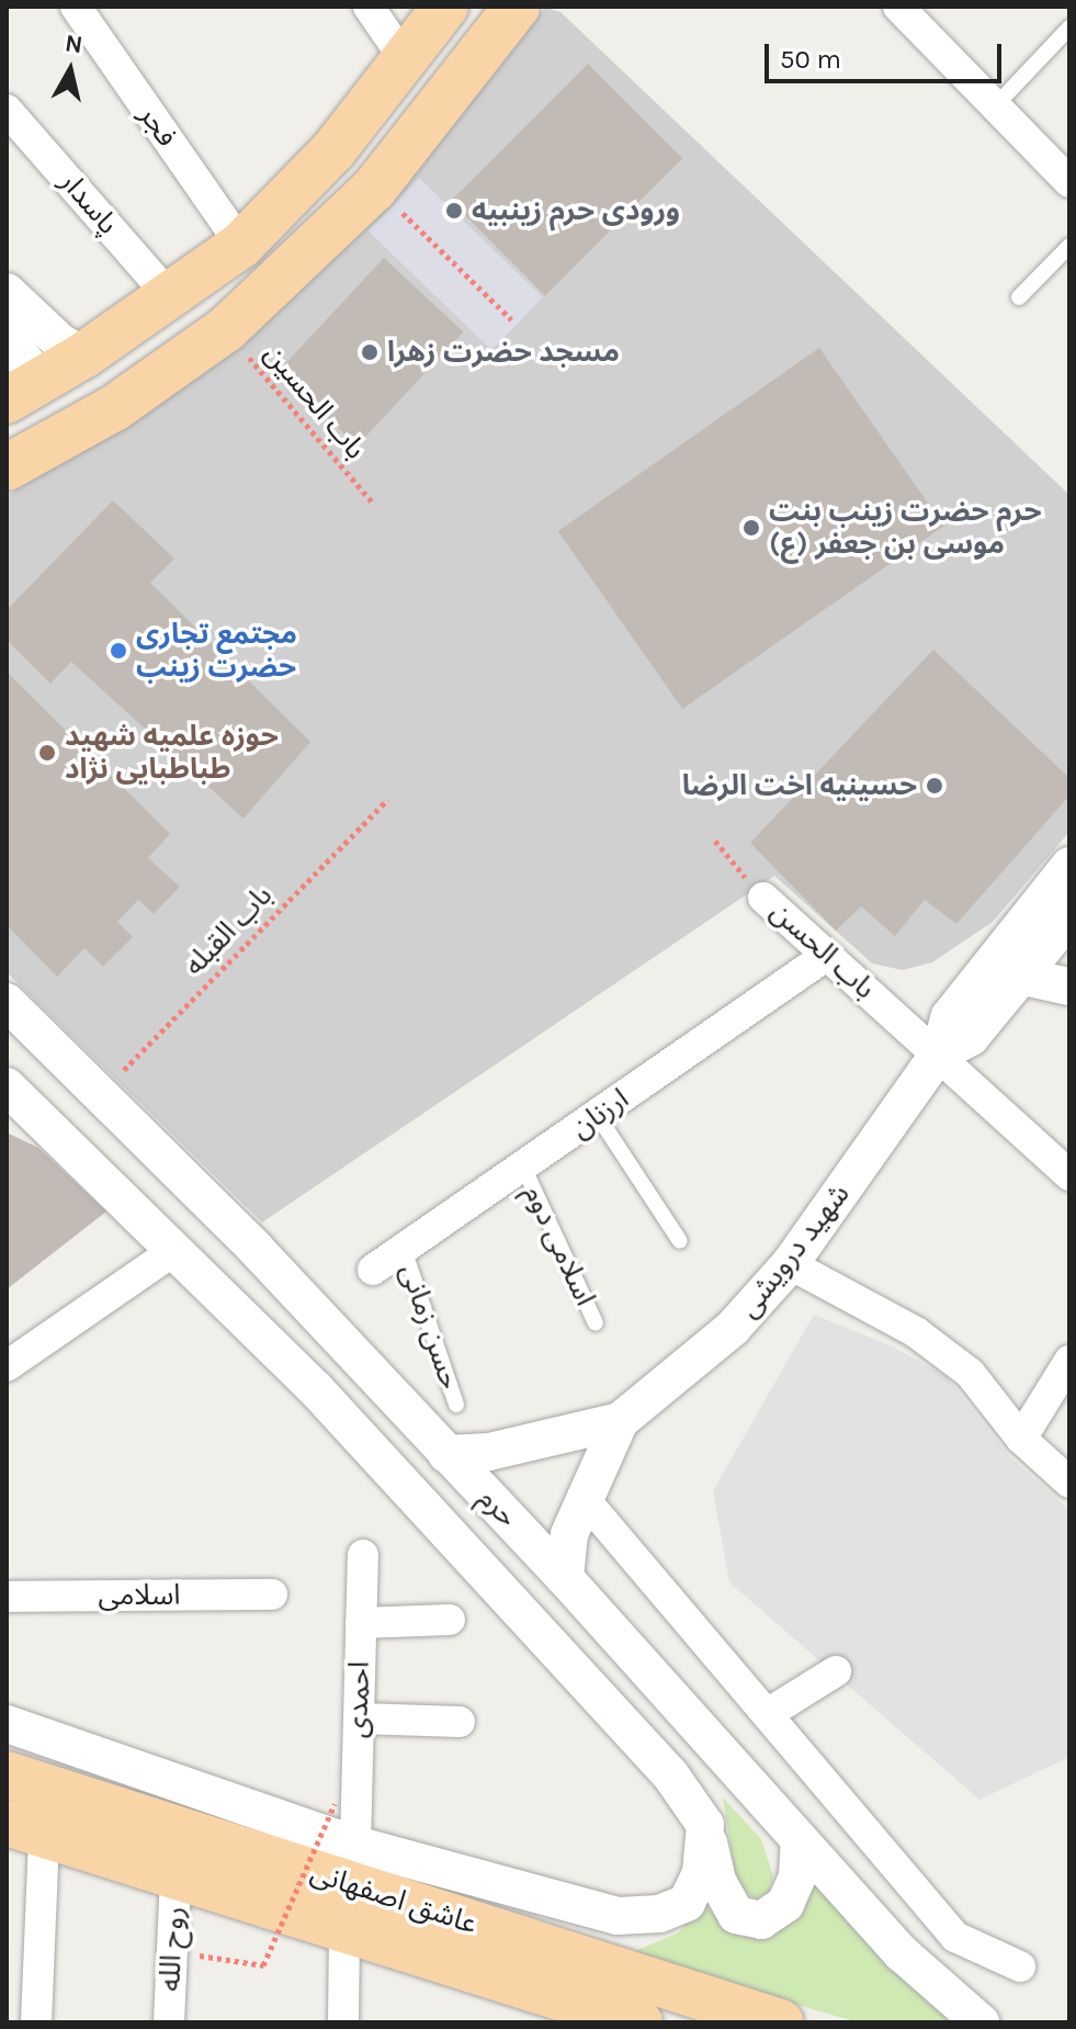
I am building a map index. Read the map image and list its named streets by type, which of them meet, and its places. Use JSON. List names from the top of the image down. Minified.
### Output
{"streets":{"main road":["عاشق اصفهانی"],"street":["فجر","پاسدار","باب الحسن","ارزنان","شهید درویشی","حرم","اسلامی","احمدی","روح الله"],"lane":["اسلامی دوم","حسن زمانی"],"path":["باب الحسین","باب القبله"]},"crossings":[["باب القبله","حرم"],["باب الحسن","ارزنان"],["باب الحسن","شهید درویشی"],["ارزنان","اسلامی دوم"],["ارزنان","حسن زمانی"],["شهید درویشی","حرم"],["عاشق اصفهانی","روح الله"]],"places":["ورودی حرم زینبیه","مسجد حضرت زهرا","حرم حضرت زینب بنت موسی بن جعفر (ع)","مجتمع تجاری حضرت زینب","حوزه علمیه شهید طباطبایی نژاد","حسینیه اخت الرضا"],"scale_bar":"50 m","north":"top"}
